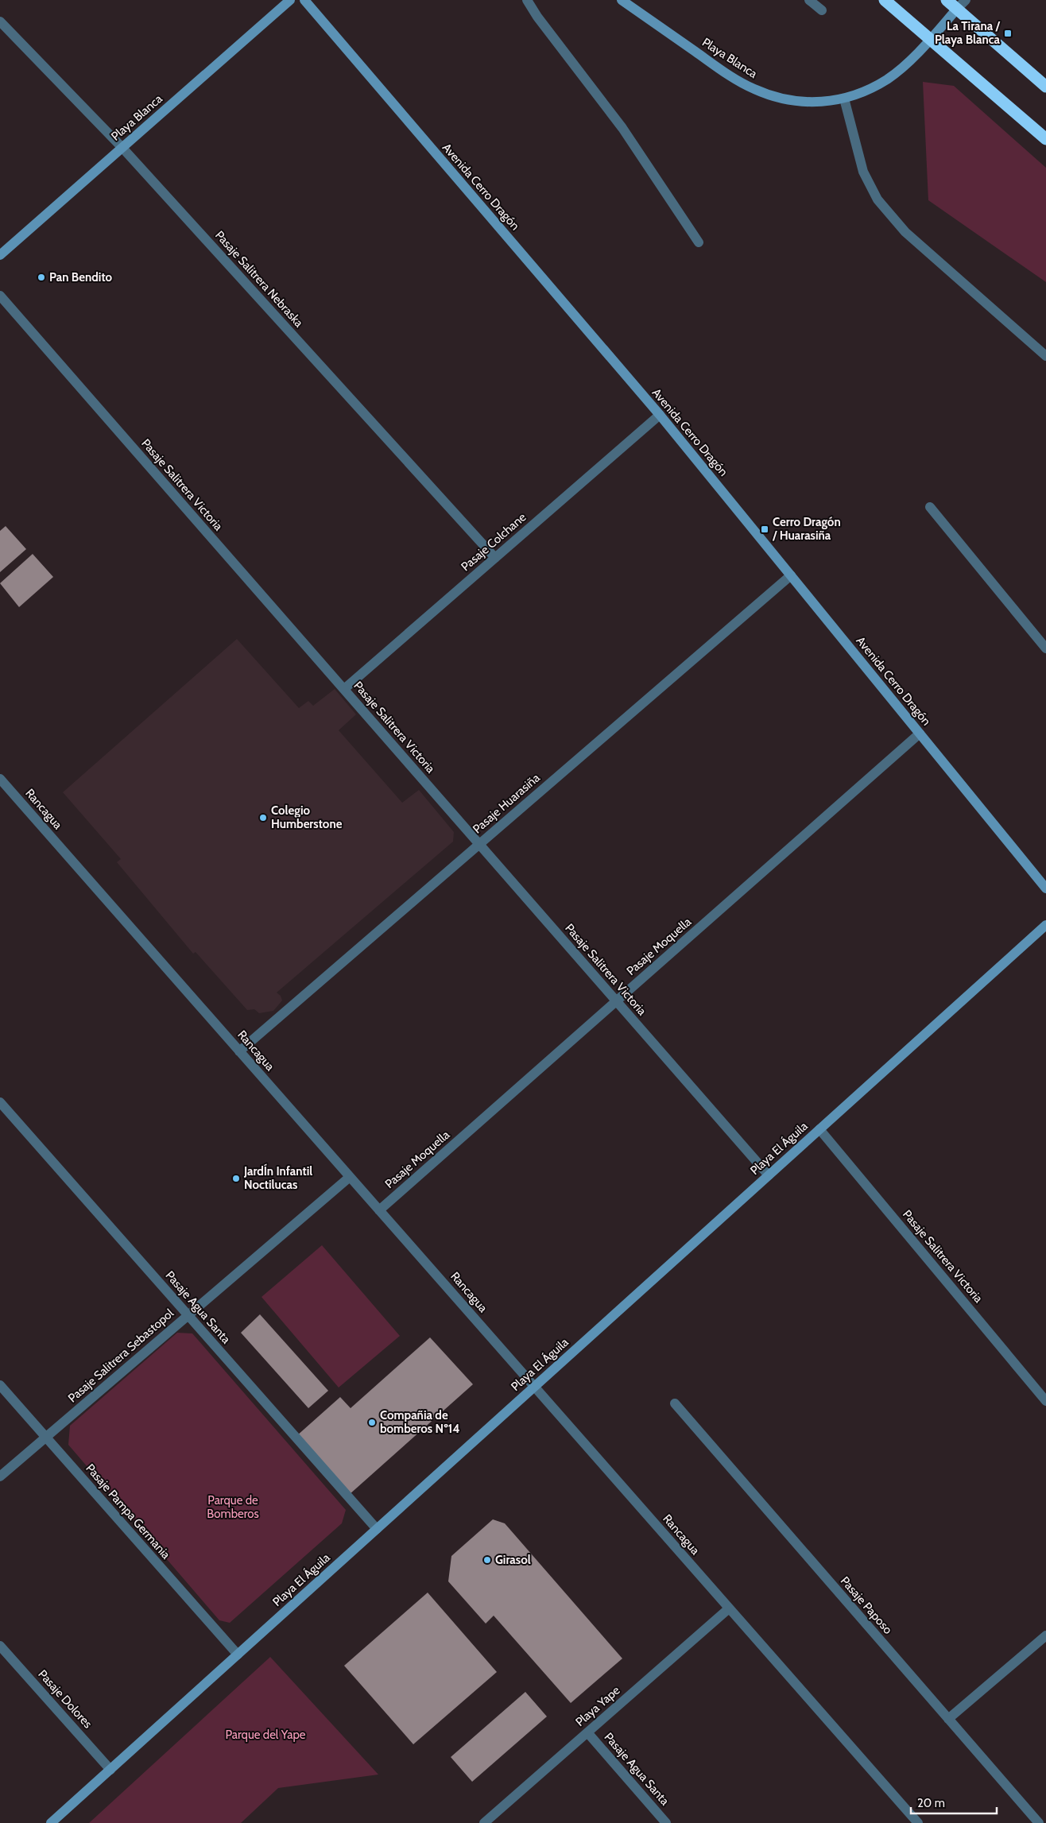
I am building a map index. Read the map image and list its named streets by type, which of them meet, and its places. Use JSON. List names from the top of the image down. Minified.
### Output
{"streets":{"street":["Playa Blanca","Avenida Cerro Dragón","Pasaje Salitrera Nebraska","Pasaje Salitrera Victoria","Pasaje Colchane","Pasaje Huarasiña","Rancagua","Pasaje Moquella","Playa El Águila","Pasaje Agua Santa","Pasaje Salitrera Sebastopol","Pasaje Pampa Germania","Pasaje Paposo","Pasaje Dolores","Playa Yape"]},"crossings":[["Playa Blanca","Pasaje Salitrera Nebraska"],["Avenida Cerro Dragón","Pasaje Colchane"],["Avenida Cerro Dragón","Pasaje Huarasiña"],["Avenida Cerro Dragón","Pasaje Moquella"],["Pasaje Salitrera Nebraska","Pasaje Colchane"],["Pasaje Salitrera Victoria","Pasaje Colchane"],["Pasaje Salitrera Victoria","Pasaje Huarasiña"],["Pasaje Salitrera Victoria","Pasaje Moquella"],["Pasaje Salitrera Victoria","Playa El Águila"],["Pasaje Huarasiña","Rancagua"],["Rancagua","Pasaje Moquella"],["Rancagua","Playa El Águila"],["Rancagua","Pasaje Salitrera Sebastopol"],["Rancagua","Playa Yape"],["Playa El Águila","Pasaje Agua Santa"],["Playa El Águila","Pasaje Pampa Germania"],["Playa El Águila","Pasaje Dolores"],["Pasaje Agua Santa","Pasaje Salitrera Sebastopol"],["Pasaje Agua Santa","Playa Yape"],["Pasaje Salitrera Sebastopol","Pasaje Pampa Germania"]],"parks":["Parque de Bomberos","Parque del Yape"],"places":{"transit":["La Tirana / Playa Blanca","Cerro Dragón / Huarasiña"],"other":["Pan Bendito","Colegio Humberstone","JardÍn Infantil Noctilucas","Compañia de bomberos Nº14","Girasol"]},"scale_bar":"20 m"}
